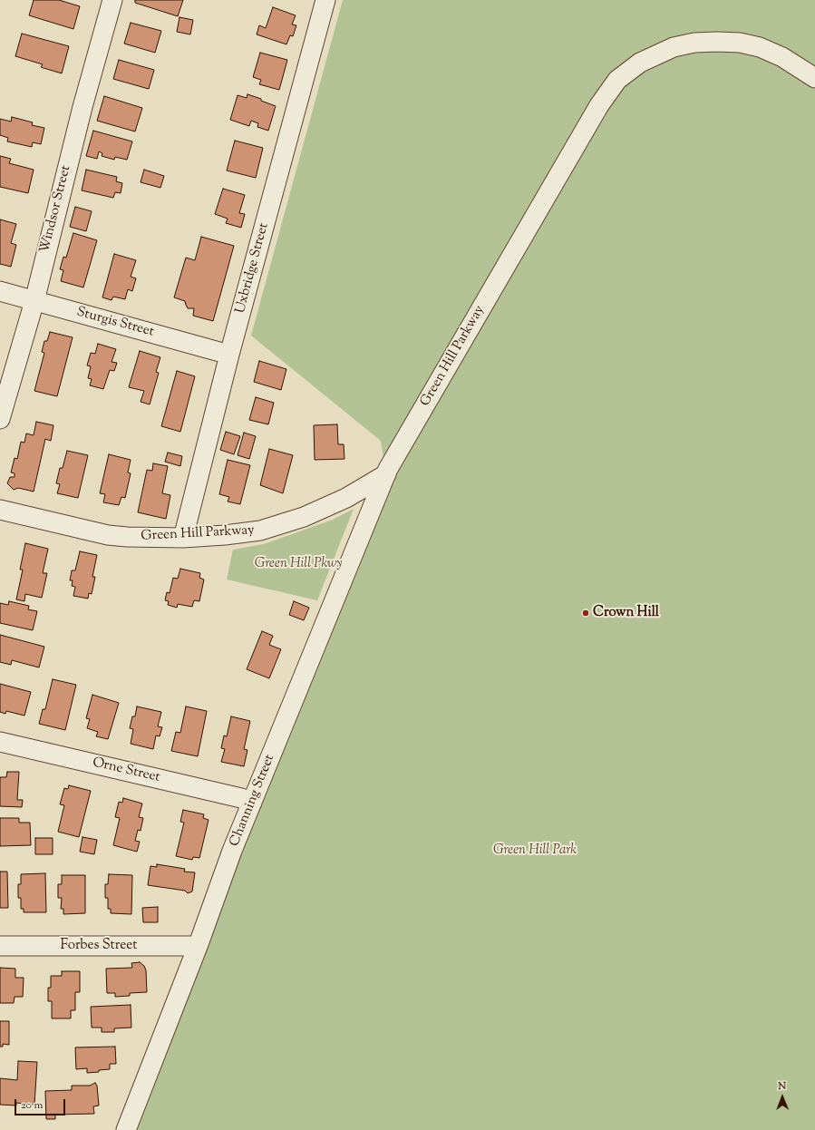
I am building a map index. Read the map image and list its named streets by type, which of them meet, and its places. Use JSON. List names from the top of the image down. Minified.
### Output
{"streets":{"street":["Windsor Street","Uxbridge Street","Sturgis Street","Green Hill Parkway","Orne Street","Channing Street","Forbes Street"]},"crossings":[["Windsor Street","Sturgis Street"],["Uxbridge Street","Sturgis Street"],["Uxbridge Street","Green Hill Parkway"],["Green Hill Parkway","Channing Street"],["Orne Street","Channing Street"],["Channing Street","Forbes Street"]],"parks":["Green Hill Pkwy","Green Hill Park"],"places":["Crown Hill"],"scale_bar":"20 m","north":"top"}
